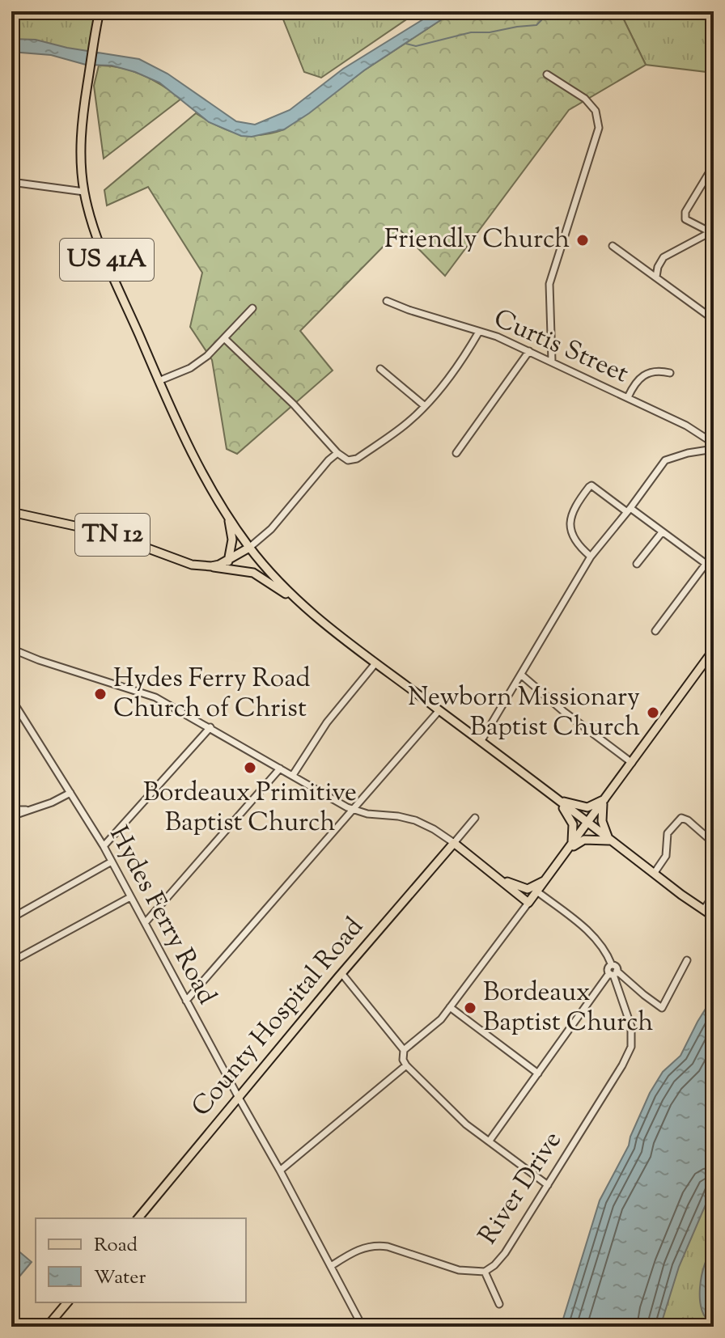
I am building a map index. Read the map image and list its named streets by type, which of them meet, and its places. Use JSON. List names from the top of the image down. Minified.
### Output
{"streets":{"main road":["US 41A","TN 12","County Hospital Road"],"street":["Curtis Street","Hydes Ferry Road","River Drive"]},"crossings":[["US 41A","TN 12"],["Hydes Ferry Road","County Hospital Road"],["Hydes Ferry Road","River Drive"]],"places":["Friendly Church","Hydes Ferry Road Church of Christ","Newborn Missionary Baptist Church","Bordeaux Primitive Baptist Church","Bordeaux Baptist Church"],"legend":["Road","Water"]}
